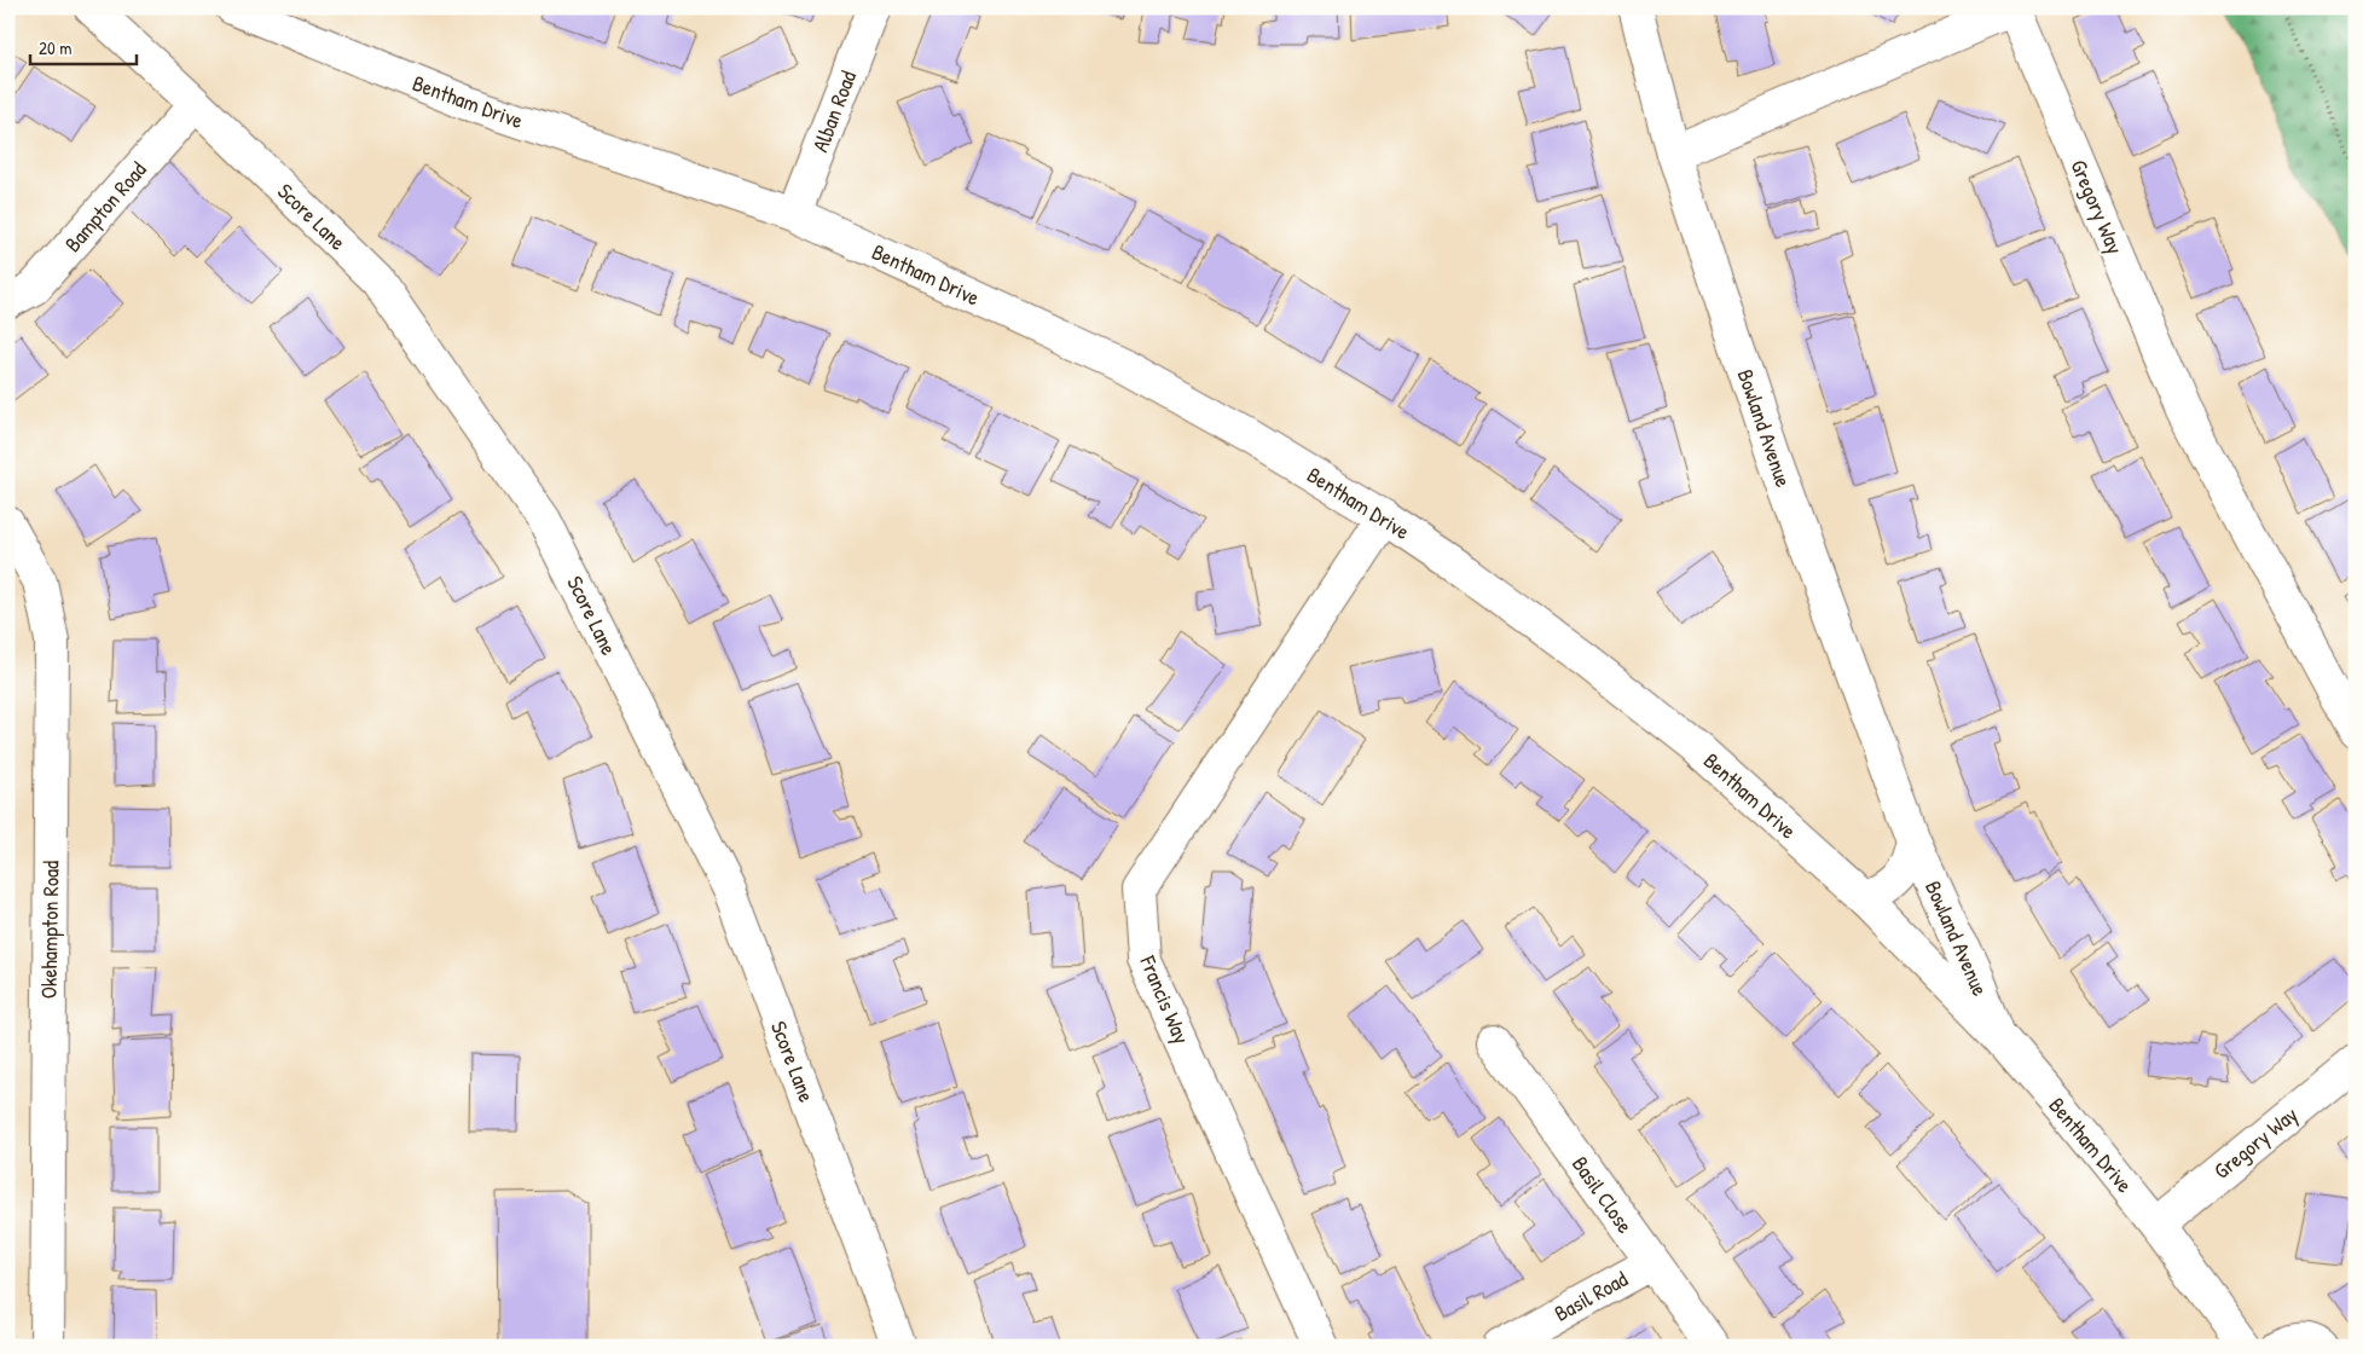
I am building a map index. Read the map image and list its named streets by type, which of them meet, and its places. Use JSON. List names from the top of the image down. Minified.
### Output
{"streets":{"street":["Bentham Drive","Alban Road","Bampton Road","Gregory Way","Score Lane","Bowland Avenue","Okehampton Road","Francis Way","Basil Close","Basil Road"]},"crossings":[["Bentham Drive","Alban Road"],["Bentham Drive","Gregory Way"],["Bentham Drive","Bowland Avenue"],["Bentham Drive","Francis Way"],["Bampton Road","Score Lane"],["Gregory Way","Bowland Avenue"],["Basil Close","Basil Road"]],"scale_bar":"20 m"}
